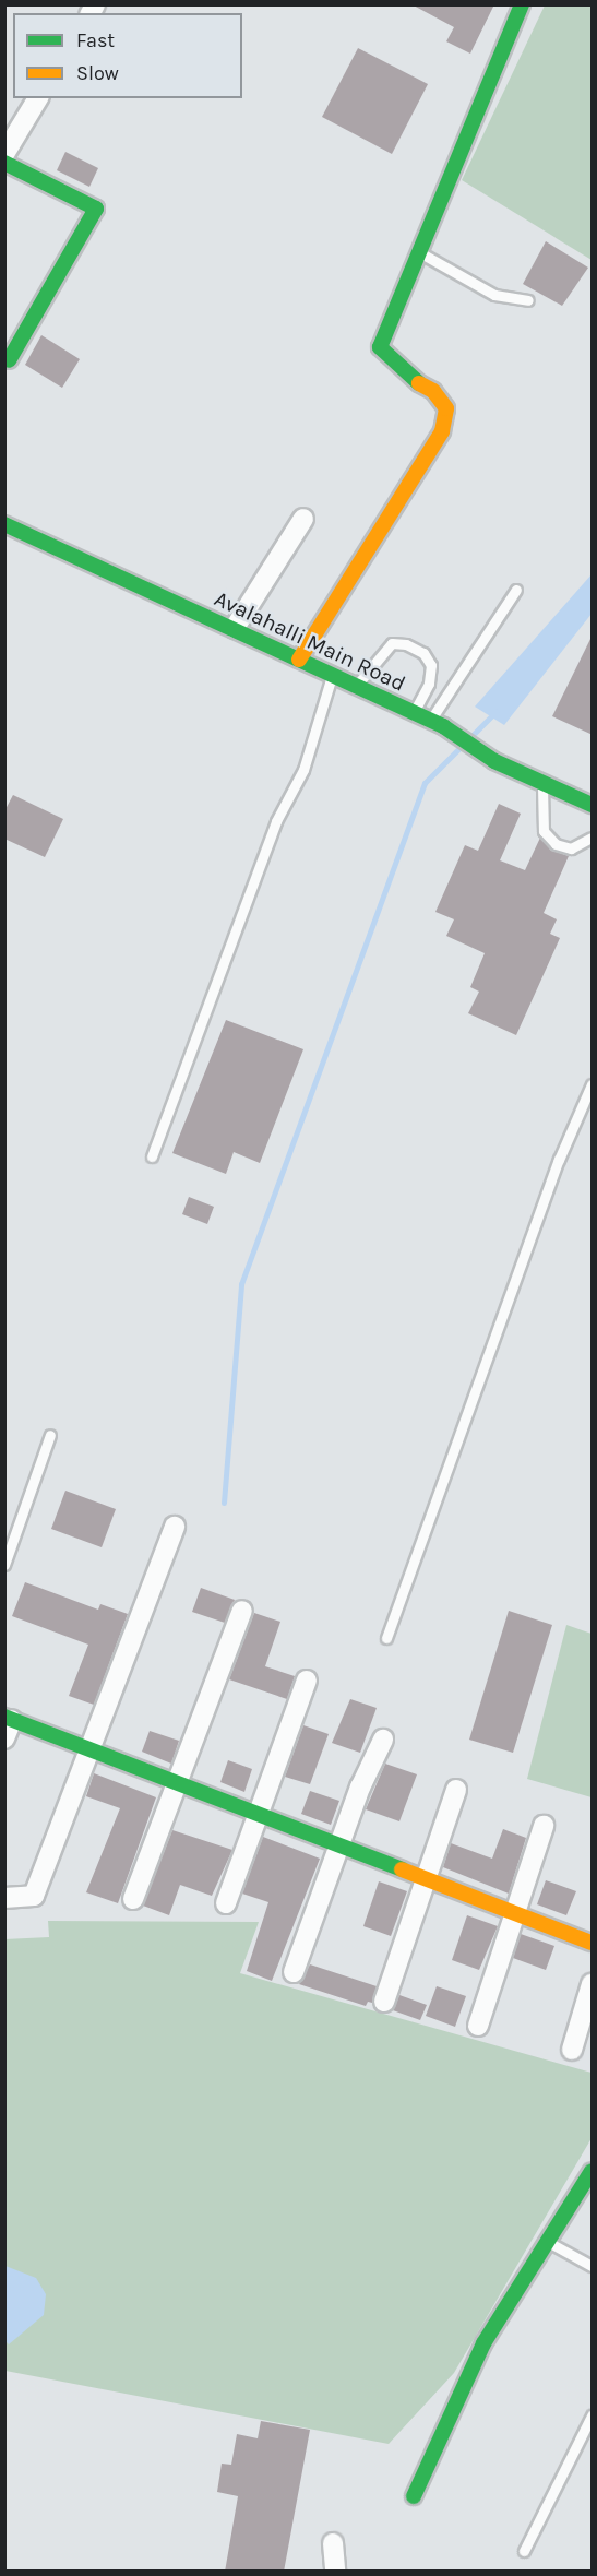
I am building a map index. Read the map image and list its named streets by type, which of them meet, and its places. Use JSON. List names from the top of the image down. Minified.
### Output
{"streets":{"street":["Avalahalli Main Road"]},"legend":["Fast","Slow"]}
